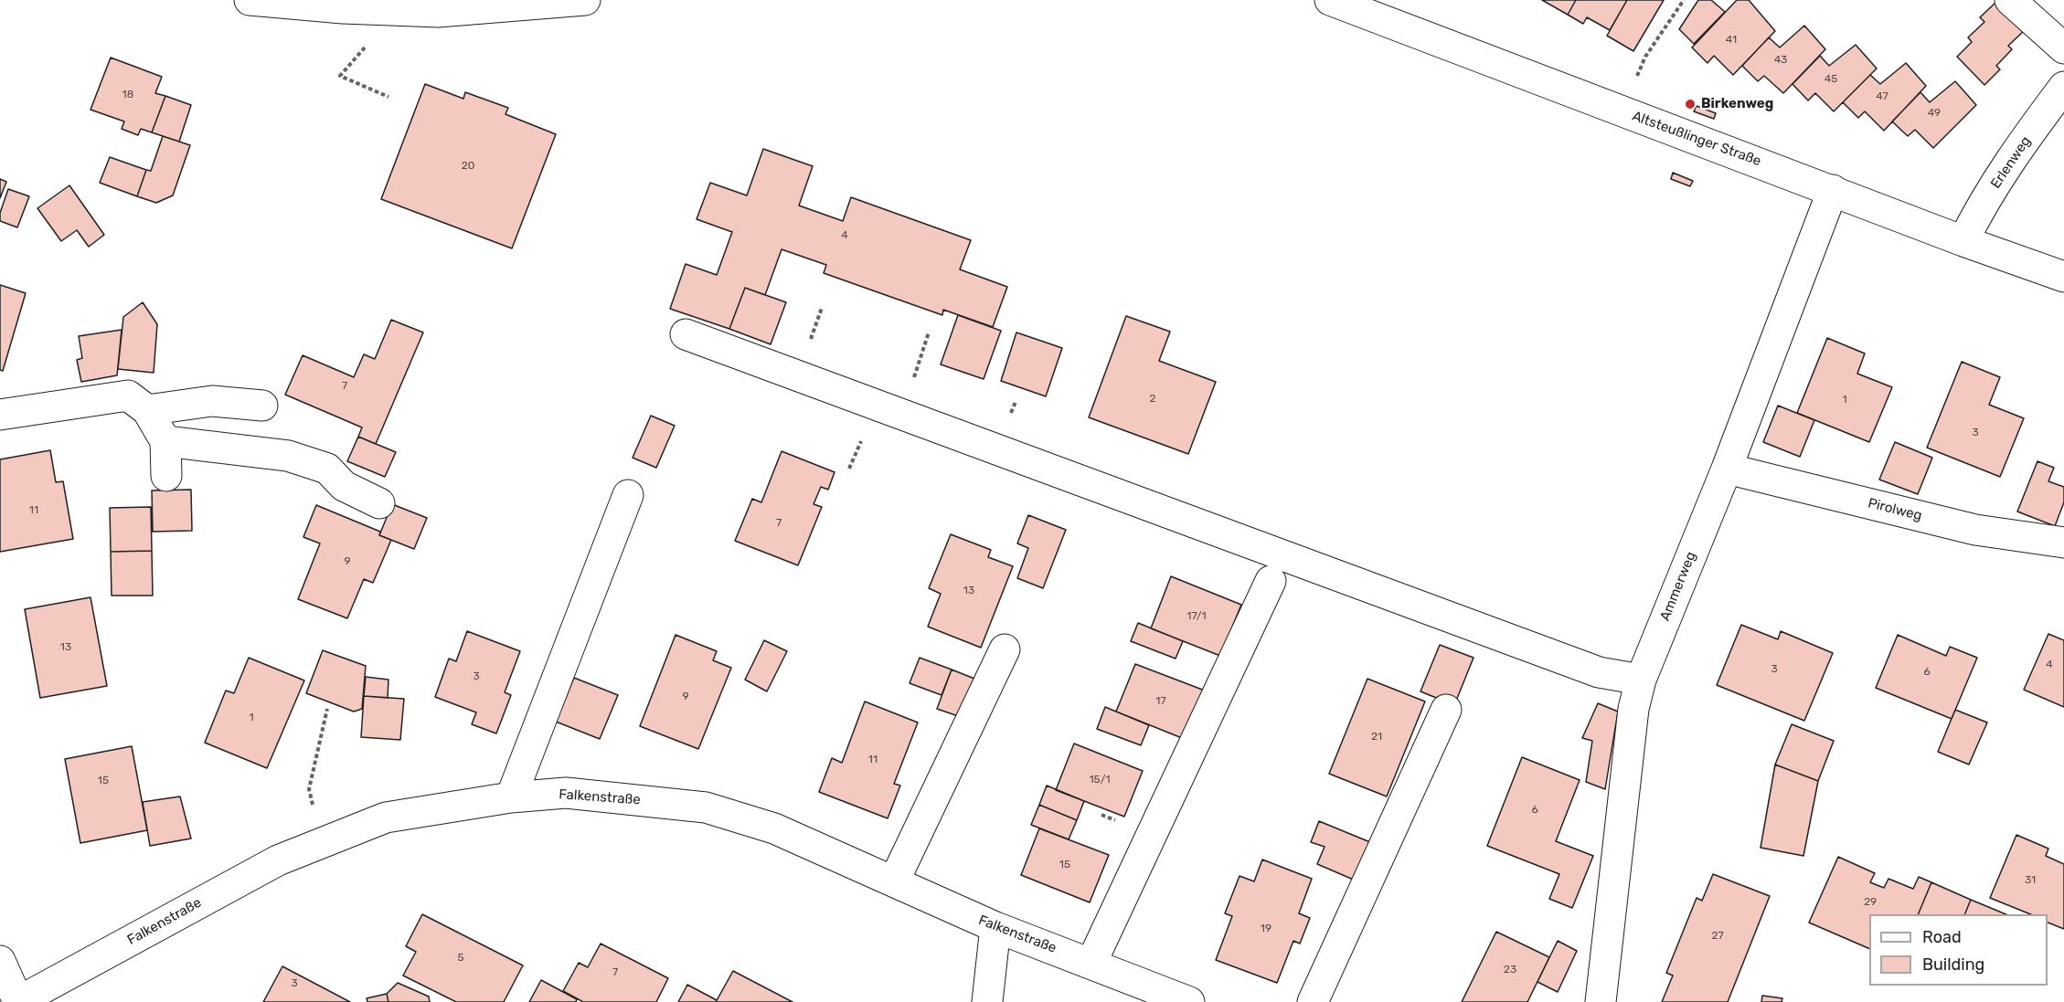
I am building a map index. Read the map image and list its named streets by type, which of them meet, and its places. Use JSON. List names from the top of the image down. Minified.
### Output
{"streets":{"street":["Altsteußlinger Straße","Erlenweg","Pirolweg","Ammerweg","Falkenstraße"]},"crossings":[["Altsteußlinger Straße","Erlenweg"],["Altsteußlinger Straße","Ammerweg"],["Pirolweg","Ammerweg"]],"places":["Birkenweg"],"house_numbers":["41","43","45","18","47","49","20","4","7","2","1","3","11","7","9","13","17/1","13","4","3","6","3","9","17","1","21","11","15/1","15","6","15","31","29","19","27","5","23","7","3"],"legend":["Road","Building"]}
